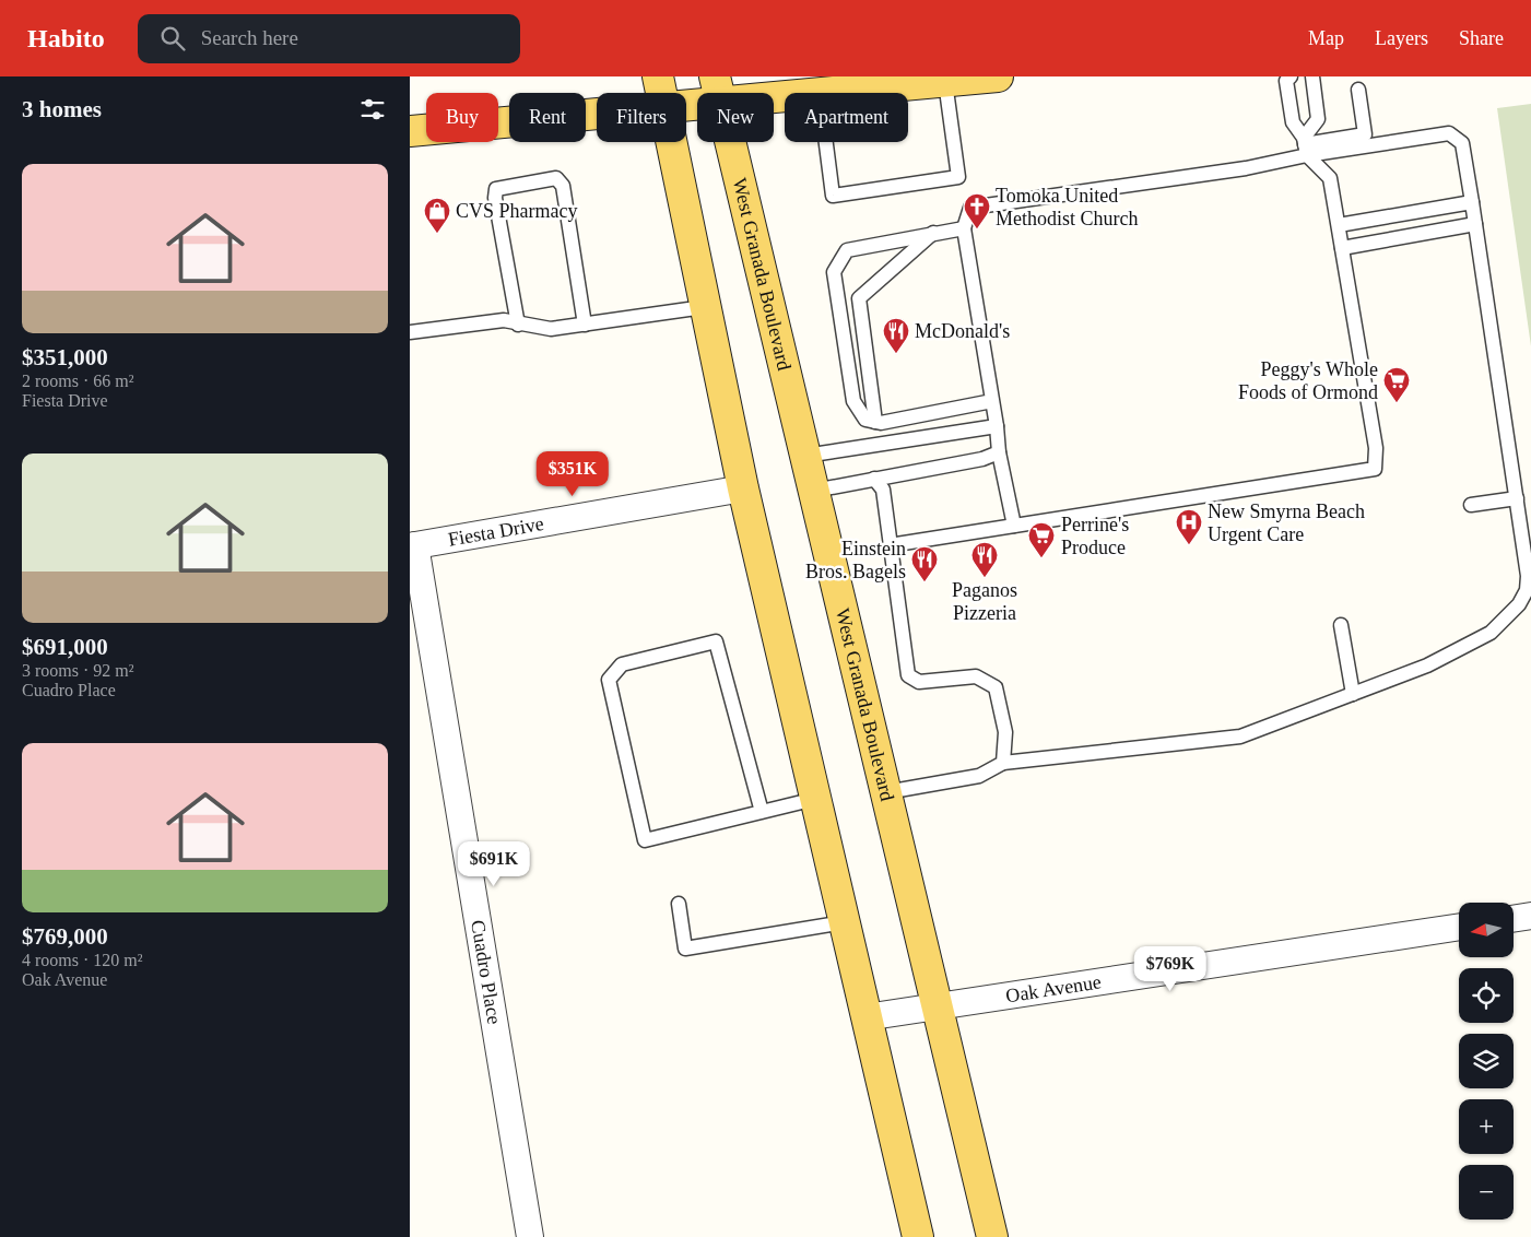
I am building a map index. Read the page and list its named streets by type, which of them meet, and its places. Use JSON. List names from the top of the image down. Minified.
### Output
{"streets":{"main road":["West Granada Boulevard"],"street":["Fiesta Drive","Cuadro Place","Oak Avenue"]},"crossings":[["West Granada Boulevard","Oak Avenue"],["Fiesta Drive","Cuadro Place"]],"places":{"church":["Tomoka United Methodist Church"],"shop":["CVS Pharmacy"],"restaurant":["McDonald's","Paganos Pizzeria","Einstein Bros. Bagels"],"supermarket":["Peggy's Whole Foods of Ormond","Perrine's Produce"],"hospital":["New Smyrna Beach Urgent Care"]},"north":"left","page":{"header":"Habito","search":"Search here","nav":["Map","Layers","Share"],"heading":"3 homes","chip":["Buy","Rent","Filters","New","Apartment"],"list":[{"name":"$351,000","note":"2 rooms · 66 m² · Fiesta Drive"},{"name":"$691,000","note":"3 rooms · 92 m² · Cuadro Place"},{"name":"$769,000","note":"4 rooms · 120 m² · Oak Avenue"}],"price":["$351K","$691K","$769K"],"map_buttons":["+","−"]}}
